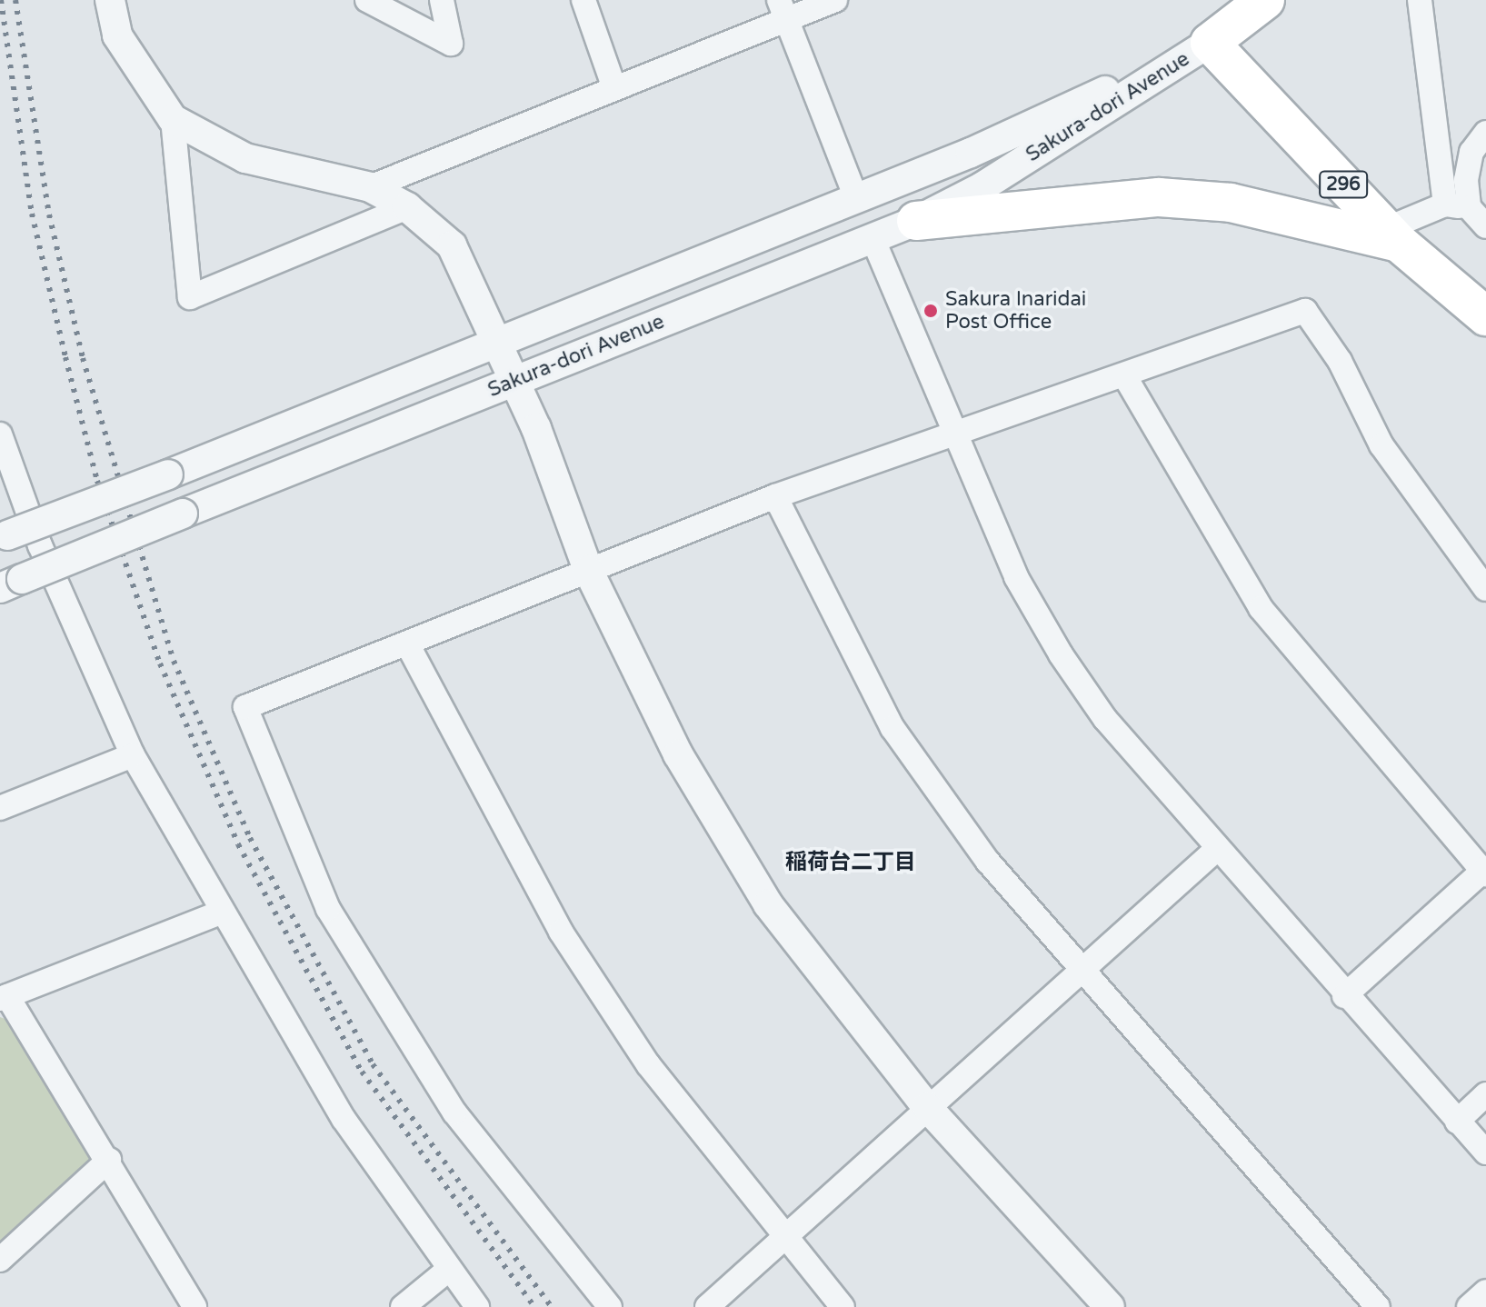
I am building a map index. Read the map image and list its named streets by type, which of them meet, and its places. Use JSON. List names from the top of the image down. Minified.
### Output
{"streets":{"highway":["296"],"street":["Sakura-dori Avenue"]},"crossings":[["Sakura-dori Avenue","296"]],"districts":["稲荷台二丁目"],"places":["Sakura Inaridai Post Office"]}
